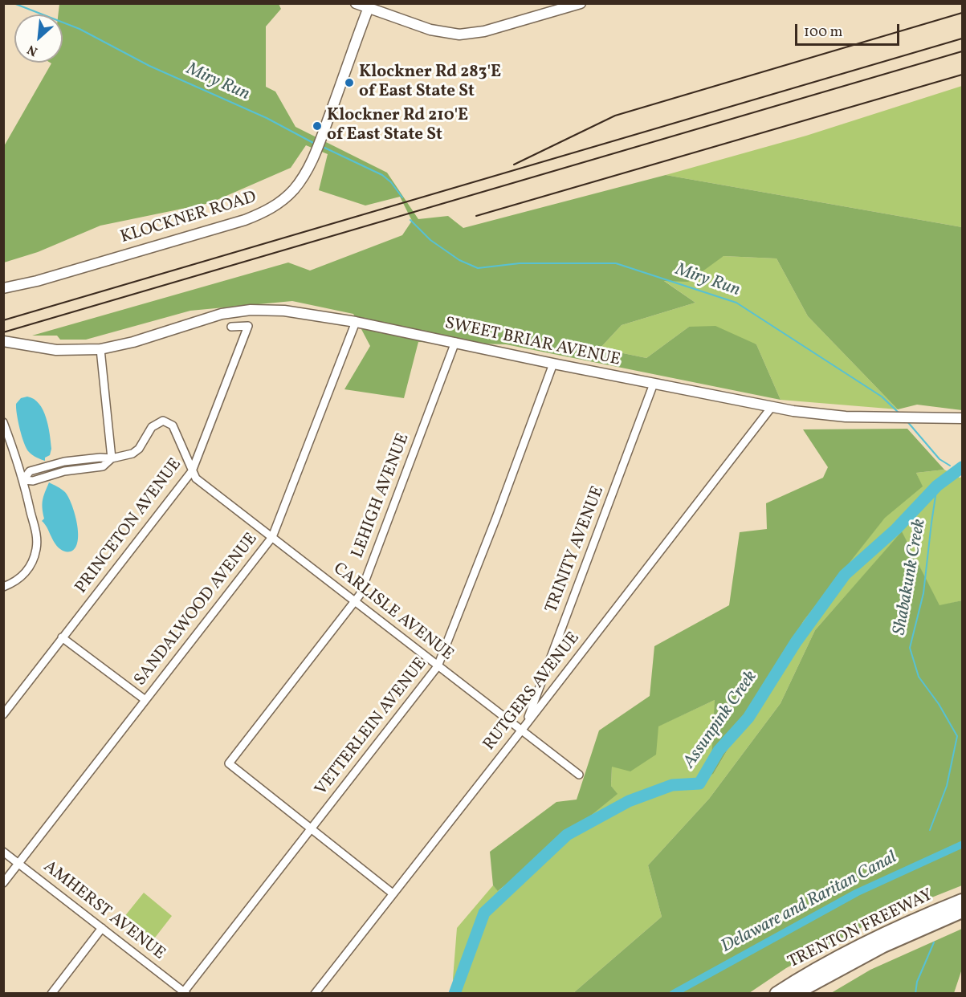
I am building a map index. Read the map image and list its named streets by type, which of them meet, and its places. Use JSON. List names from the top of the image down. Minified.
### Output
{"streets":{"highway":["TRENTON FREEWAY"],"main road":["KLOCKNER ROAD","SWEET BRIAR AVENUE"],"street":["LEHIGH AVENUE","PRINCETON AVENUE","TRINITY AVENUE","SANDALWOOD AVENUE","CARLISLE AVENUE","RUTGERS AVENUE","VETTERLEIN AVENUE","AMHERST AVENUE"]},"crossings":[["SWEET BRIAR AVENUE","LEHIGH AVENUE"],["SWEET BRIAR AVENUE","TRINITY AVENUE"],["SWEET BRIAR AVENUE","SANDALWOOD AVENUE"],["SWEET BRIAR AVENUE","RUTGERS AVENUE"],["SWEET BRIAR AVENUE","VETTERLEIN AVENUE"],["LEHIGH AVENUE","CARLISLE AVENUE"],["LEHIGH AVENUE","VETTERLEIN AVENUE"],["PRINCETON AVENUE","CARLISLE AVENUE"],["TRINITY AVENUE","CARLISLE AVENUE"],["TRINITY AVENUE","RUTGERS AVENUE"],["SANDALWOOD AVENUE","CARLISLE AVENUE"],["SANDALWOOD AVENUE","AMHERST AVENUE"],["CARLISLE AVENUE","RUTGERS AVENUE"],["CARLISLE AVENUE","VETTERLEIN AVENUE"],["VETTERLEIN AVENUE","AMHERST AVENUE"]],"water":["Miry Run","Shabakunk Creek","Assunpink Creek","Delaware and Raritan Canal"],"places":["Klockner Rd 283'E of East State St","Klockner Rd 210'E of East State St"],"scale_bar":"100 m","north":"bottom left"}
